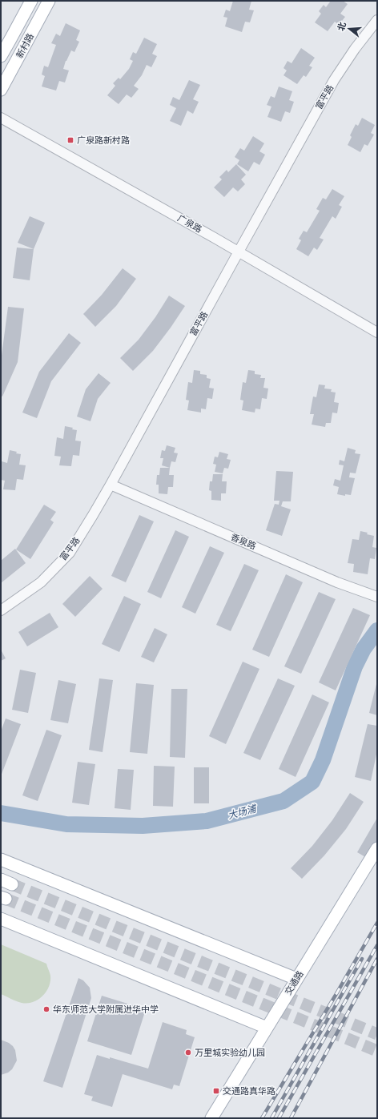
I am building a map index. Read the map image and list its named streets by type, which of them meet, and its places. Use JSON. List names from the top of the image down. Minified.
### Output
{"streets":{"main road":["新村路","交通路"],"street":["富平路","广泉路","香泉路"]},"crossings":[["富平路","广泉路"],["富平路","香泉路"]],"water":["大场浦"],"places":{"transit":["广泉路新村路","交通路真华路"],"other":["华东师范大学附属进华中学","万里城实验幼儿园"]},"north":"left"}
